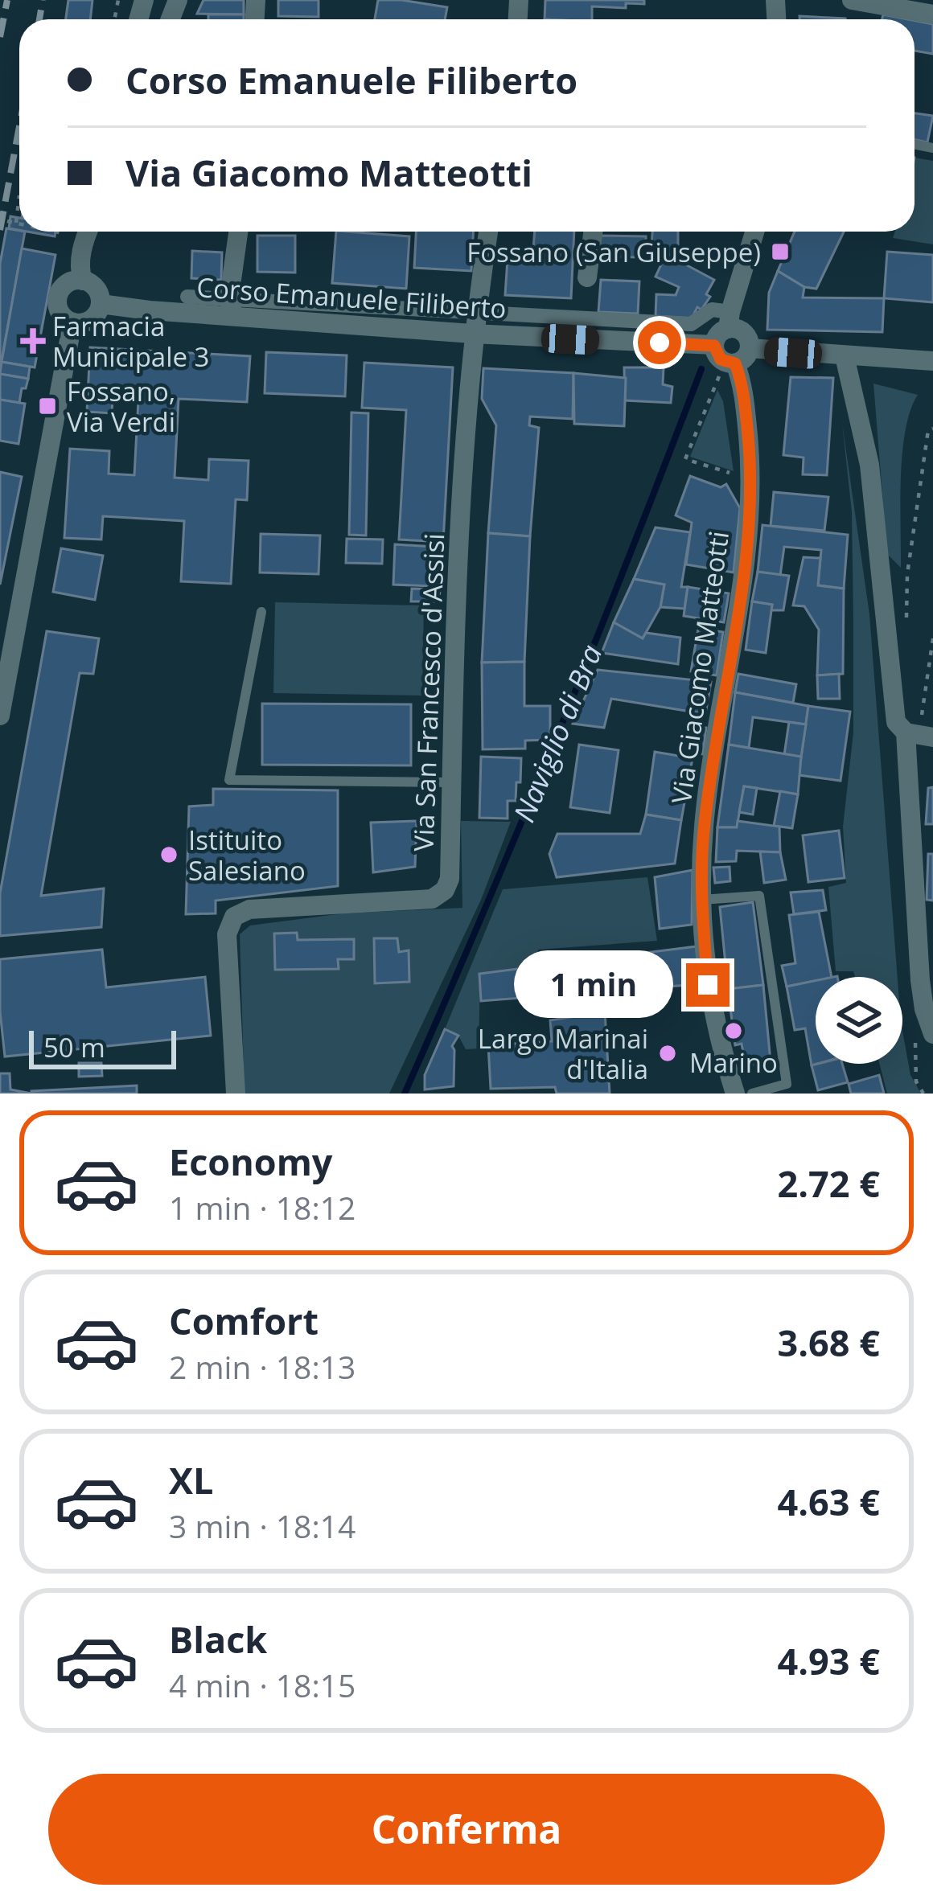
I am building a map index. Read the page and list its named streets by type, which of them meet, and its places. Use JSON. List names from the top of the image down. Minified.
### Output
{"streets":{"street":["Corso Emanuele Filiberto","Via Giacomo Matteotti","Via San Francesco d'Assisi"]},"crossings":[["Corso Emanuele Filiberto","Via Giacomo Matteotti"],["Corso Emanuele Filiberto","Via San Francesco d'Assisi"]],"water":["Naviglio di Bra"],"places":{"transit":["Fossano (San Giuseppe)","Fossano, Via Verdi"],"health":["Farmacia Municipale 3"],"other":["Istituito Salesiano","Marino","Largo Marinai d'Italia"]},"scale_bar":"50 m","page":{"banner":["Corso Emanuele Filiberto","Via Giacomo Matteotti"],"bubble":"1 min","scale":"50 m","list":[{"name":"Economy","note":"1 min · 18:12","value":"2.72 €"},{"name":"Comfort","note":"2 min · 18:13","value":"3.68 €"},{"name":"XL","note":"3 min · 18:14","value":"4.63 €"},{"name":"Black","note":"4 min · 18:15","value":"4.93 €"}],"buttons":"Conferma"}}
